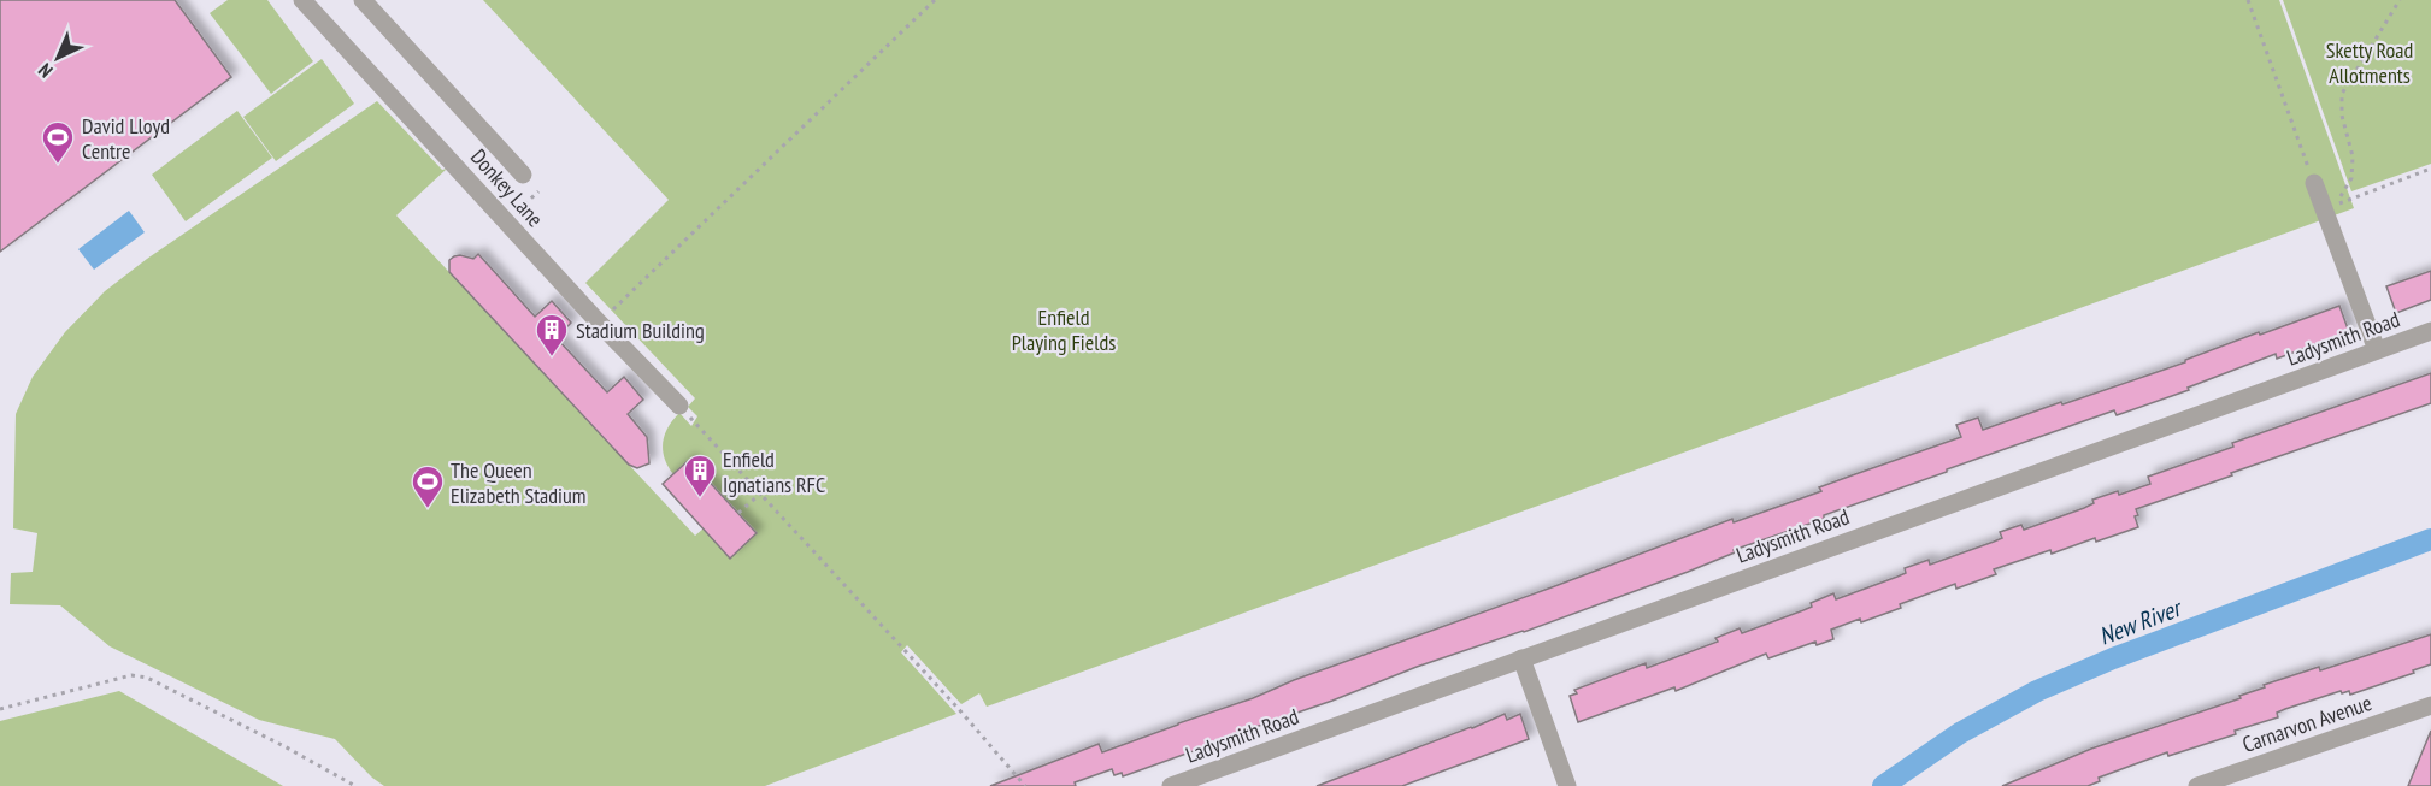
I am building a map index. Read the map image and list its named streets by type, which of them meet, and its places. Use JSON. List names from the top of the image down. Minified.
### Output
{"streets":{"street":["Donkey Lane","Ladysmith Road","Carnarvon Avenue"]},"water":["New River"],"parks":["Sketty Road Allotments","Enfield Playing Fields"],"places":{"sports":["David Lloyd Centre","The Queen Elizabeth Stadium"],"building":["Stadium Building","Enfield Ignatians RFC"]},"north":"bottom left"}
